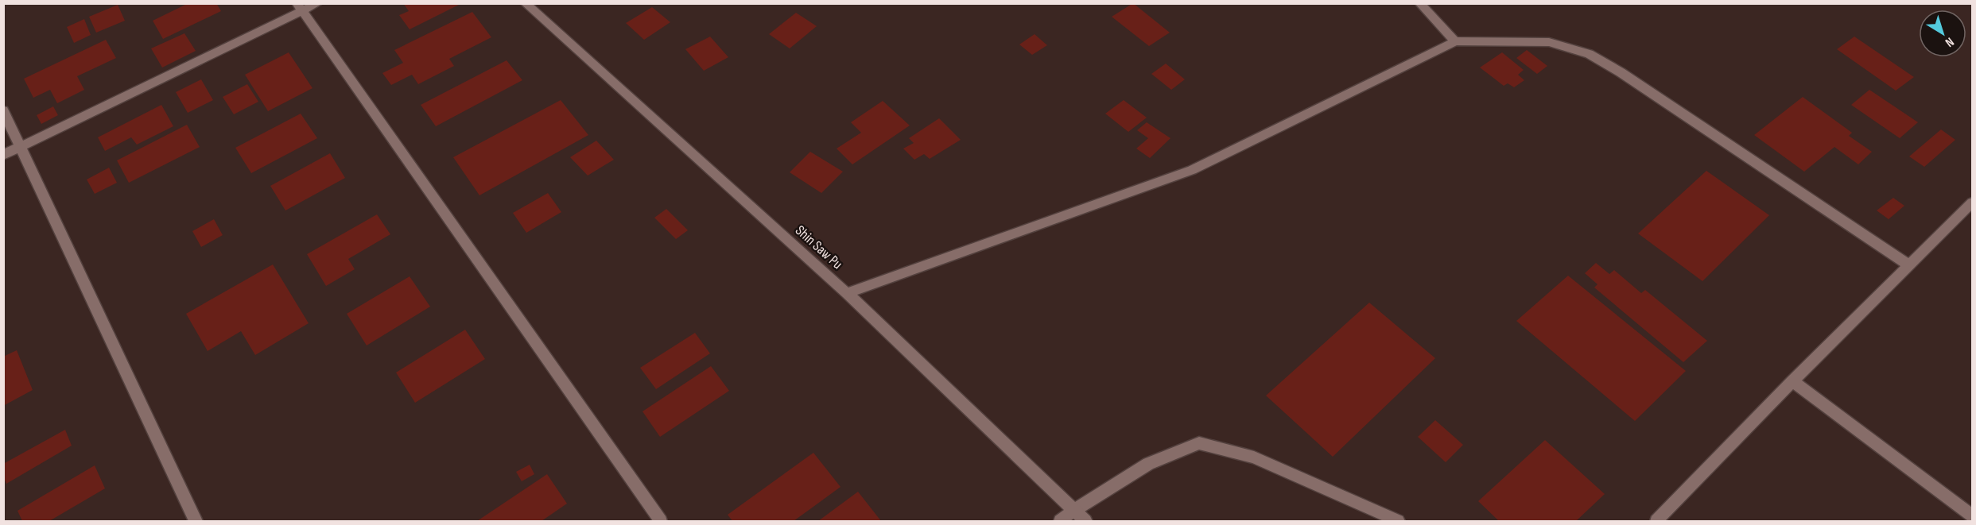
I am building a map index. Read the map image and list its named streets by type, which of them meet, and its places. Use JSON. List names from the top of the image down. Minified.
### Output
{"streets":{"street":["Shin Saw Pu"]},"north":"bottom right"}
